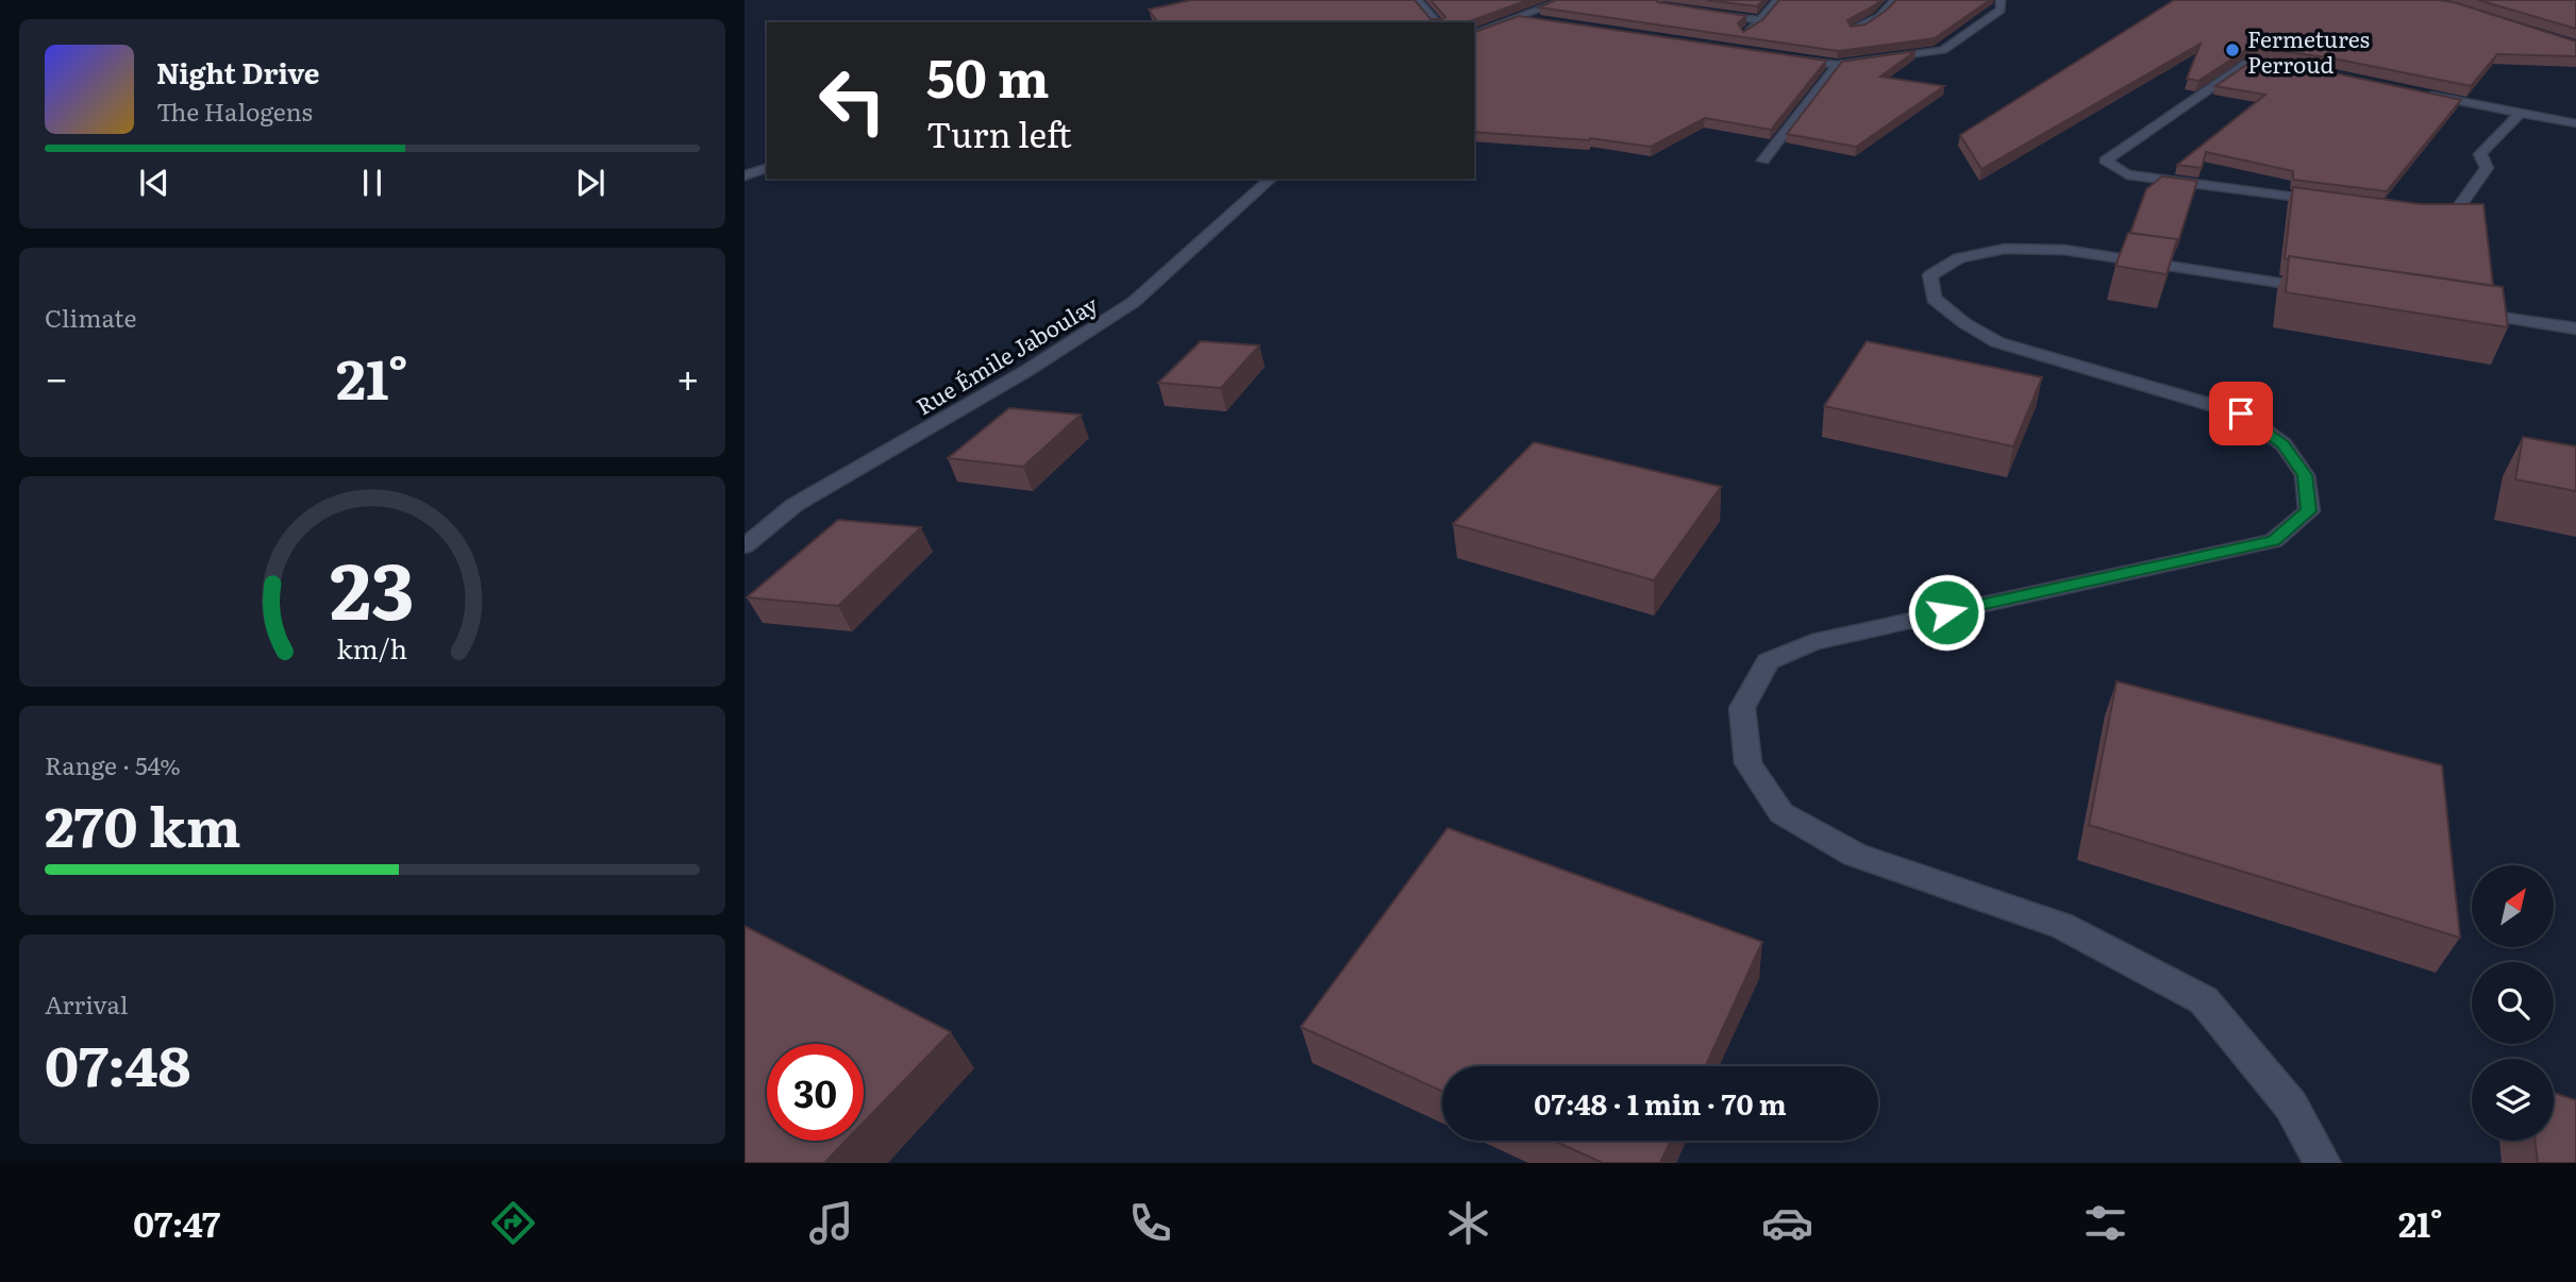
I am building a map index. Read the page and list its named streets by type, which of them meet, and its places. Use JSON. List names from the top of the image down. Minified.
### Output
{"streets":{"street":["Rue Émile Jaboulay"]},"places":["Fermetures Perroud"],"north":"top right","page":{"turn":["50 m","Turn left"],"song":["Night Drive","The Halogens"],"tile":["Climate",["Range · 54%","270 km"],["Arrival","07:48"]],"heat":["−","21°","+"],"limit":"30","trip":"07:48 · 1 min · 70 m","tabs":["07:47","21°"],"gauge":["23","km/h"]}}
